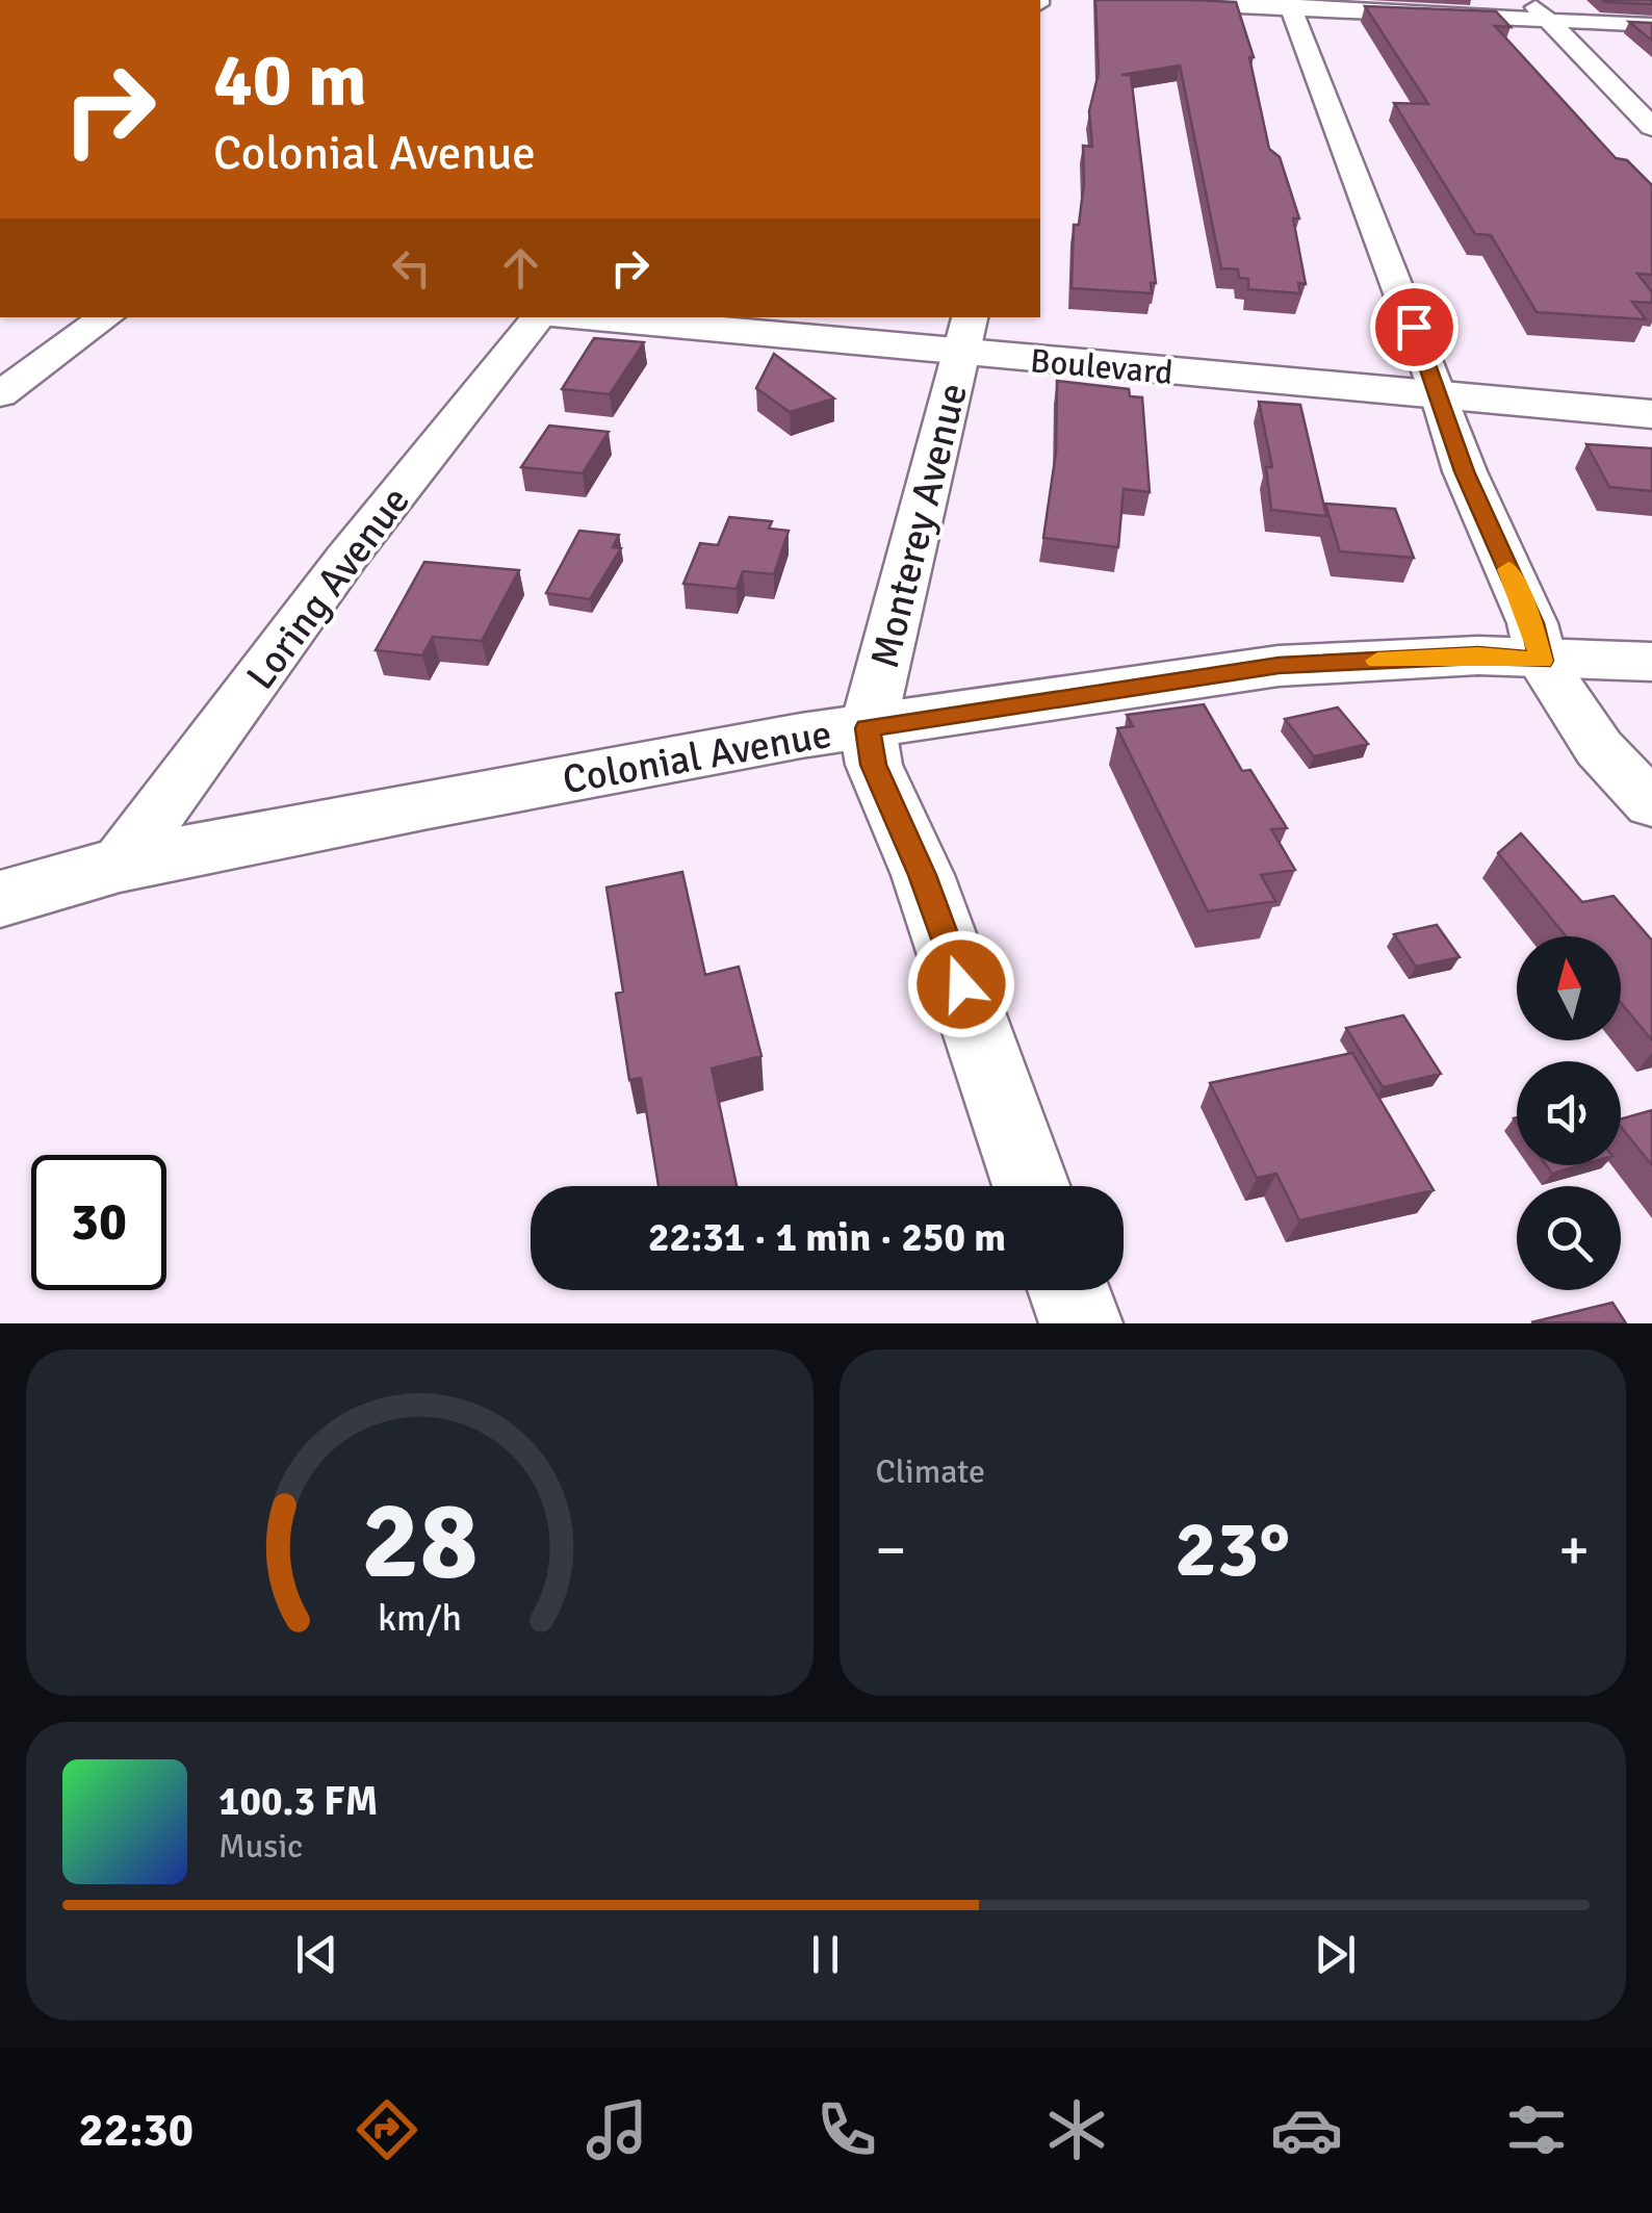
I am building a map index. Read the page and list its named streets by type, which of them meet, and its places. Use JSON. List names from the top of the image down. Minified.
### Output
{"streets":{"street":["Boulevard","Monterey Avenue","Loring Avenue","Colonial Avenue"]},"crossings":[["Boulevard","Monterey Avenue"],["Monterey Avenue","Colonial Avenue"],["Loring Avenue","Colonial Avenue"]],"north":"top","page":{"turn":["40 m","Colonial Avenue"],"limit":"30","trip":"22:31 · 1 min · 250 m","tile":"Climate","heat":["−","23°","+"],"song":["100.3 FM","Music"],"tabs":"22:30","gauge":["28","km/h"]}}
